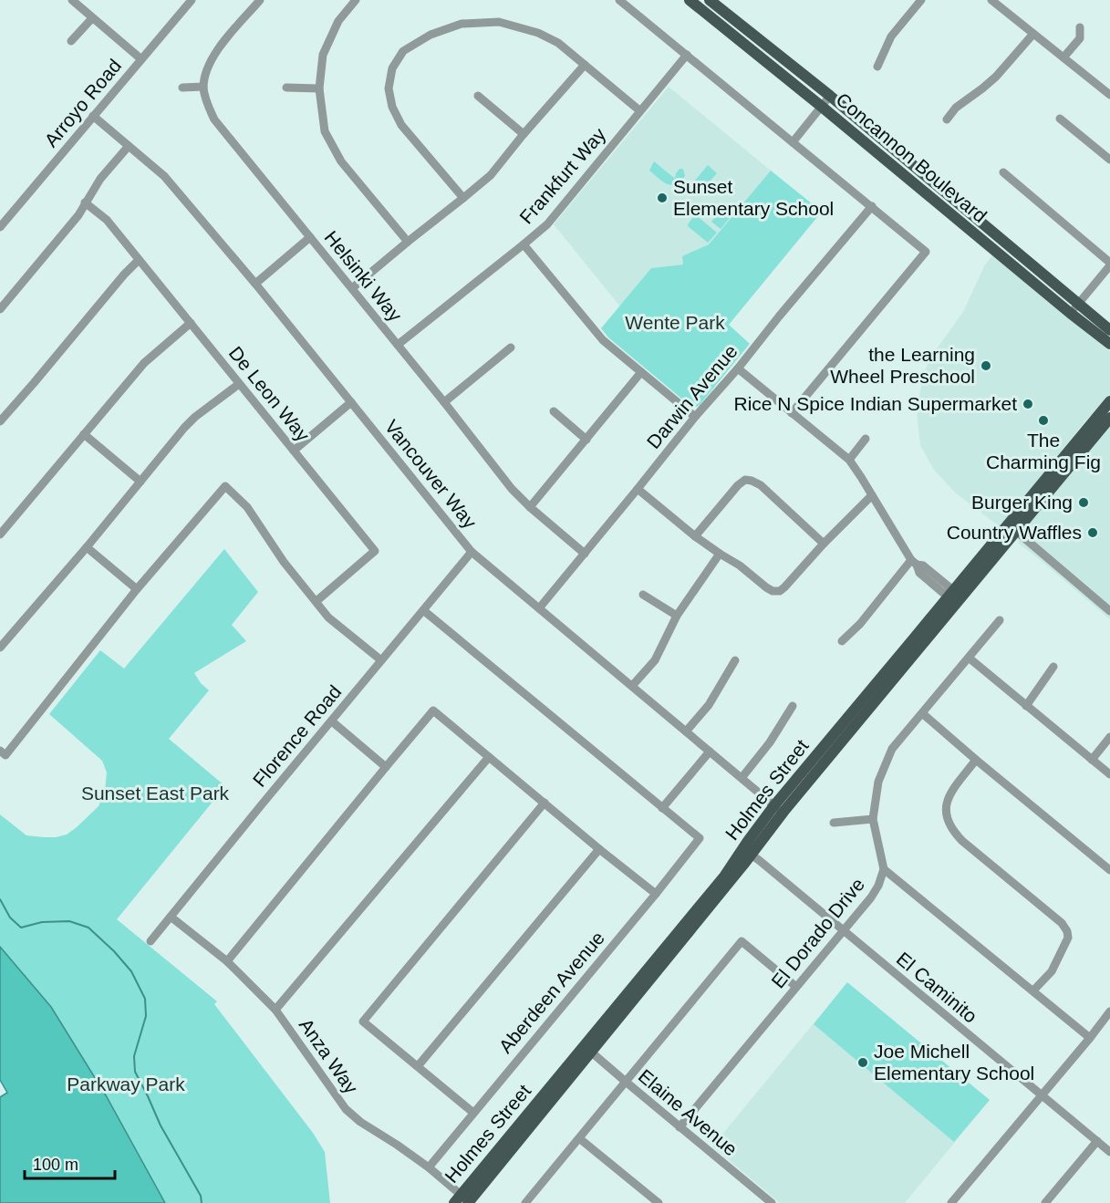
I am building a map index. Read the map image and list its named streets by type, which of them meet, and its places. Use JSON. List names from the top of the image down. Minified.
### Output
{"streets":{"main road":["Concannon Boulevard","Holmes Street"],"street":["Arroyo Road","Frankfurt Way","Helsinki Way","De Leon Way","Darwin Avenue","Vancouver Way","Florence Road","El Dorado Drive","El Caminito","Aberdeen Avenue","Anza Way","Elaine Avenue"]},"crossings":[["Arroyo Road","Vancouver Way"],["Frankfurt Way","Helsinki Way"],["Helsinki Way","Darwin Avenue"],["Darwin Avenue","Vancouver Way"],["Vancouver Way","Florence Road"],["Vancouver Way","Holmes Street"],["Florence Road","Anza Way"],["Holmes Street","El Caminito"],["Holmes Street","Anza Way"],["Holmes Street","Elaine Avenue"],["El Dorado Drive","El Caminito"],["El Dorado Drive","Elaine Avenue"],["Aberdeen Avenue","Anza Way"]],"parks":["Wente Park","Sunset East Park","Parkway Park"],"places":["Sunset Elementary School","the Learning Wheel Preschool","Rice N Spice Indian Supermarket","The Charming Fig","Burger King","Country Waffles","Joe Michell Elementary School"],"scale_bar":"100 m"}
